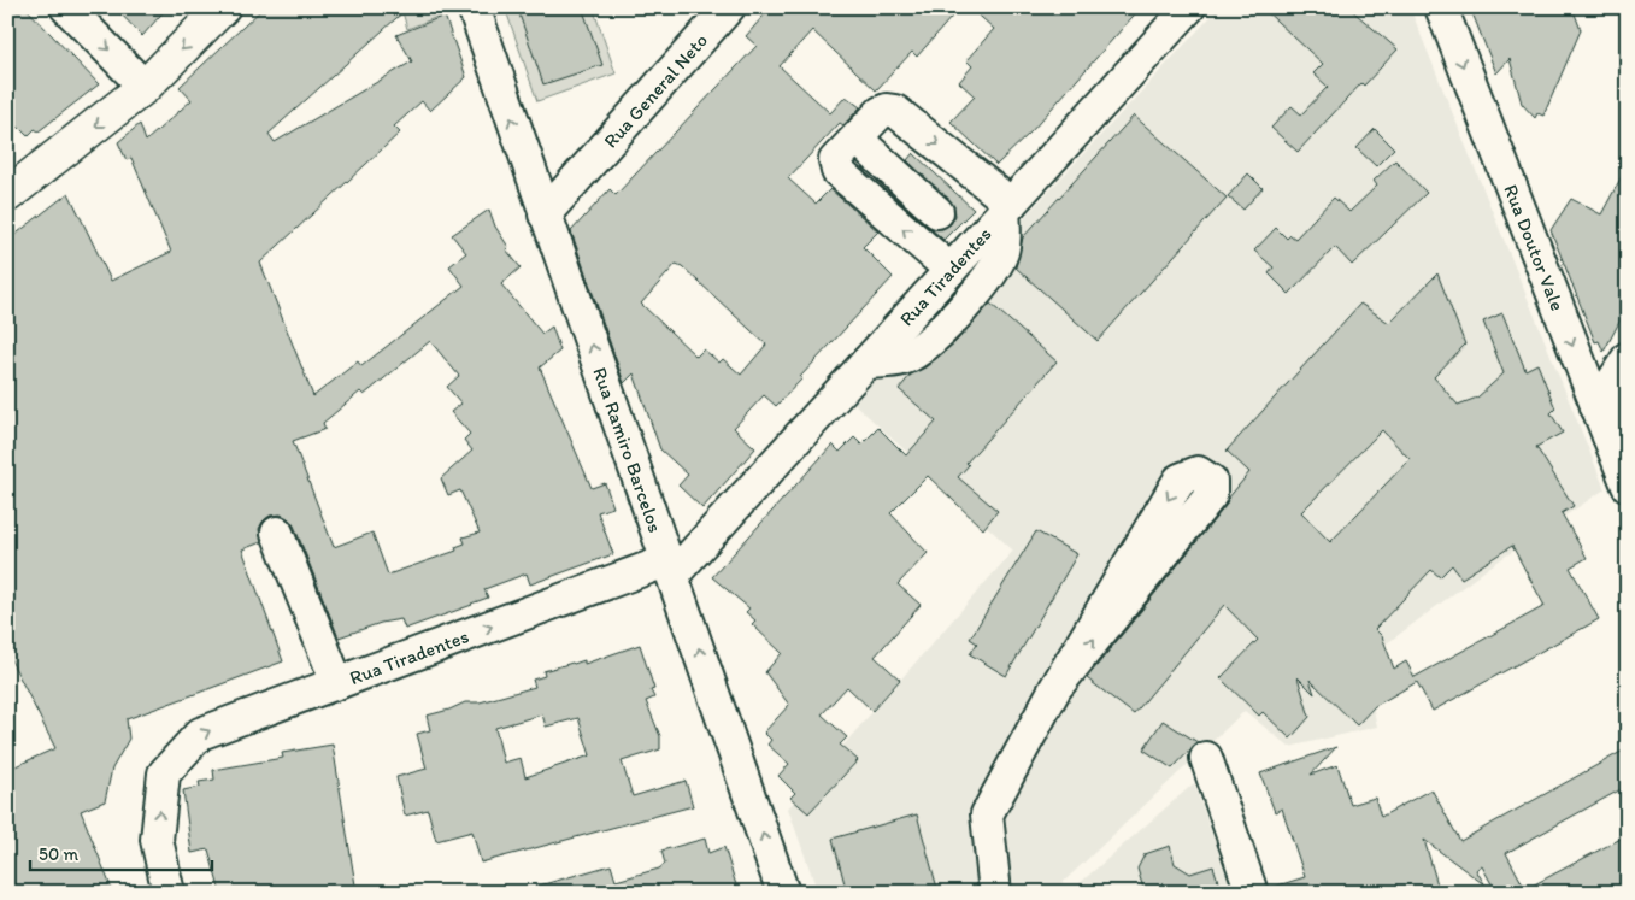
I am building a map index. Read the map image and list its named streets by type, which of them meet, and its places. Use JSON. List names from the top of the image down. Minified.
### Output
{"streets":{"street":["Rua General Neto","Rua Doutor Vale","Rua Tiradentes","Rua Ramiro Barcelos"]},"crossings":[["Rua General Neto","Rua Ramiro Barcelos"],["Rua Tiradentes","Rua Ramiro Barcelos"]],"one_way":["Rua Doutor Vale","Rua Tiradentes","Rua Ramiro Barcelos"],"scale_bar":"50 m"}
